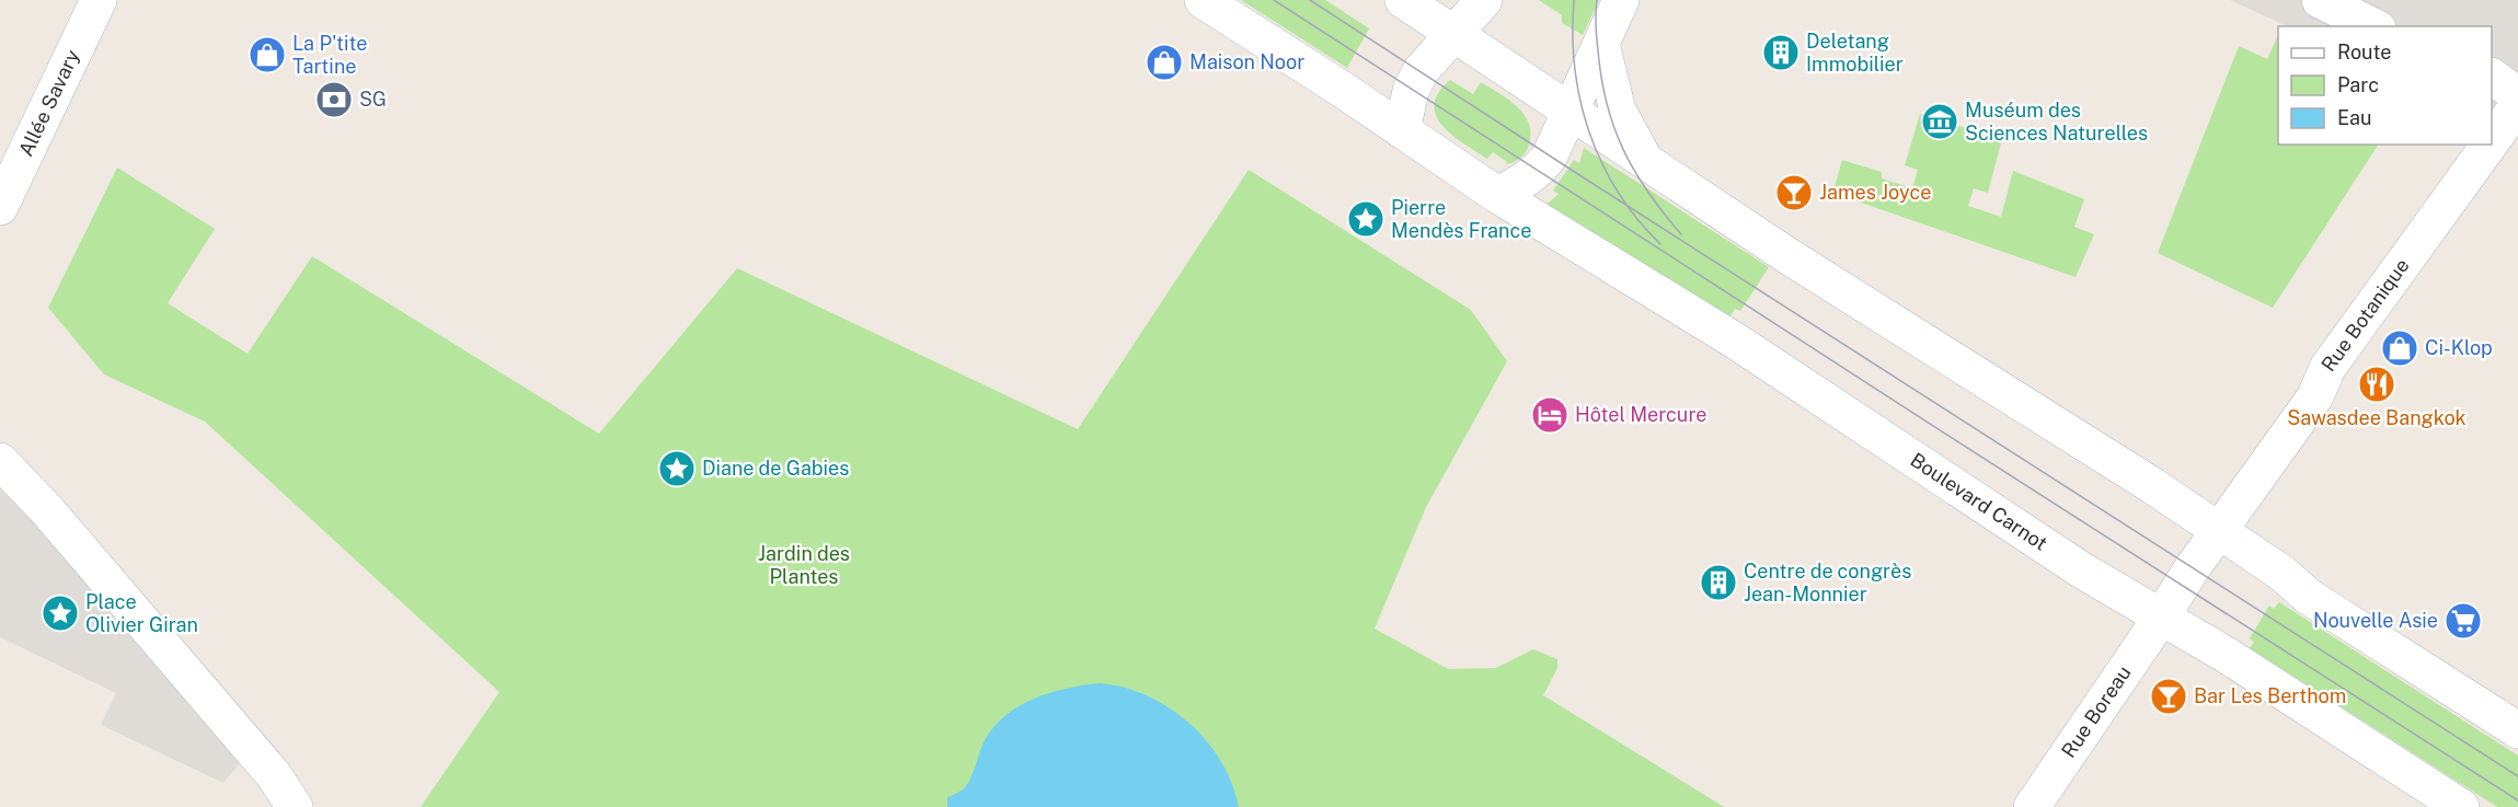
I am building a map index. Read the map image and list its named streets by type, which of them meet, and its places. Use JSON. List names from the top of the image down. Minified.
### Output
{"streets":{"main road":["Allée Savary","Rue Botanique","Boulevard Carnot","Rue Boreau"]},"crossings":[["Rue Botanique","Boulevard Carnot"],["Rue Botanique","Rue Boreau"],["Boulevard Carnot","Rue Boreau"]],"parks":["Jardin des Plantes"],"places":{"building":["Deletang Immobilier","Centre de congrès Jean-Monnier"],"shop":["La P'tite Tartine","Maison Noor","Ci-Klop"],"bank":["SG"],"museum":["Muséum des Sciences Naturelles"],"bar":["James Joyce","Bar Les Berthom"],"place":["Pierre Mendès France","Diane de Gabies","Place Olivier Giran"],"restaurant":["Sawasdee Bangkok"],"hotel":["Hôtel Mercure"],"supermarket":["Nouvelle Asie"]},"legend":["Route","Parc","Eau"]}
